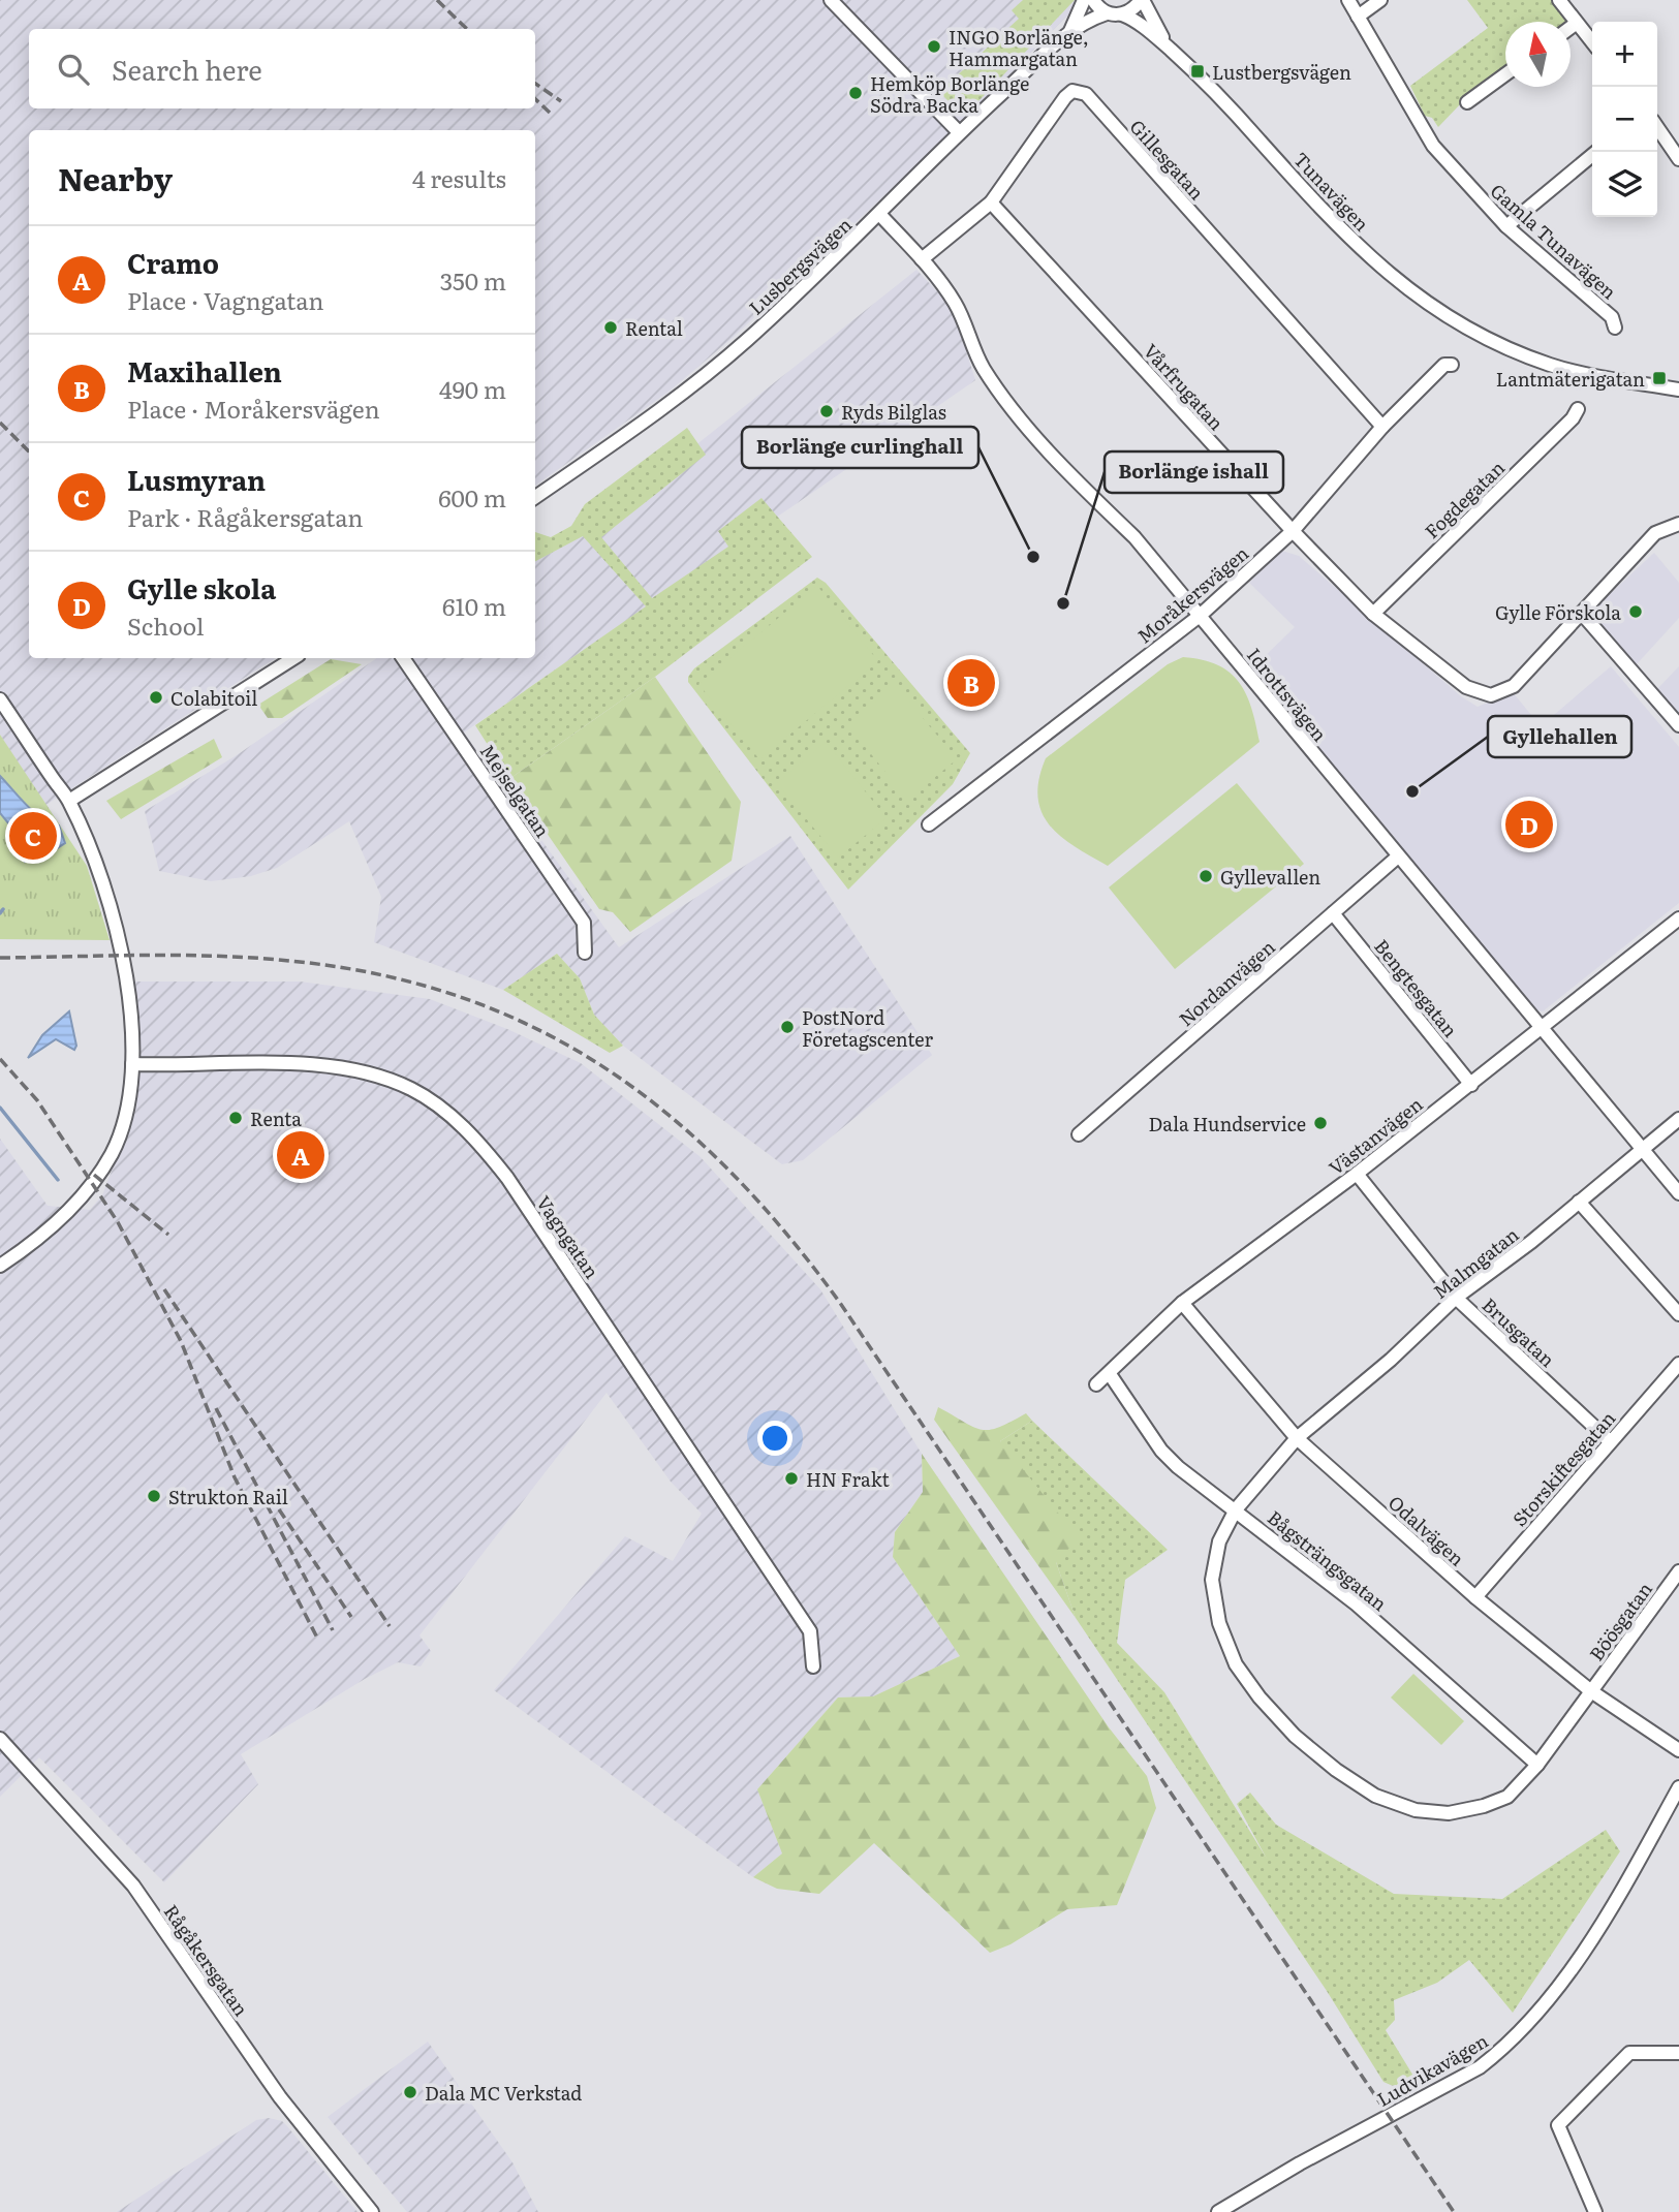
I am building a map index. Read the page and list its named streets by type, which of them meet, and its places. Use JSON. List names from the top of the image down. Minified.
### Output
{"streets":{"street":["Gillesgatan","Tunavägen","Gamla Tunavägen","Lusbergsvägen","Vårfrugatan","Fogdegatan","Moråkersvägen","Idrottsvägen","Mejselgatan","Nordanvägen","Bengtesgatan","Västanvägen","Vagngatan","Malmgatan","Brusgatan","Storskiftesgatan","Odalvägen","Bågsträngsgatan","Böösgatan","Rågåkersgatan","Ludvikavägen"]},"crossings":[["Gillesgatan","Vårfrugatan"],["Gillesgatan","Moråkersvägen"],["Gillesgatan","Idrottsvägen"],["Lusbergsvägen","Idrottsvägen"],["Vårfrugatan","Fogdegatan"],["Vårfrugatan","Moråkersvägen"],["Moråkersvägen","Idrottsvägen"],["Idrottsvägen","Nordanvägen"],["Idrottsvägen","Västanvägen"],["Idrottsvägen","Malmgatan"],["Nordanvägen","Bengtesgatan"],["Bengtesgatan","Västanvägen"],["Västanvägen","Brusgatan"],["Västanvägen","Odalvägen"],["Västanvägen","Bågsträngsgatan"],["Malmgatan","Brusgatan"],["Malmgatan","Odalvägen"],["Malmgatan","Bågsträngsgatan"],["Malmgatan","Böösgatan"],["Brusgatan","Storskiftesgatan"],["Storskiftesgatan","Odalvägen"],["Odalvägen","Böösgatan"],["Bågsträngsgatan","Böösgatan"]],"places":{"other":["INGO Borlänge, Hammargatan","Hemköp Borlänge Södra Backa","Rental","Ryds Bilglas","Borlänge curlinghall","Borlänge ishall","Gylle Förskola","Colabitoil","Gyllehallen","Gyllevallen","PostNord Företagscenter","Renta","Dala Hundservice","HN Frakt","Strukton Rail","Dala MC Verkstad"],"transit":["Lustbergsvägen","Lantmäterigatan"]},"north":"top","page":{"map_buttons":["+","−"],"search":"Search here","heading":["Nearby","4 results"],"list":[{"mark":"A","name":"Cramo","note":"Place · Vagngatan","value":"350 m"},{"mark":"B","name":"Maxihallen","note":"Place · Moråkersvägen","value":"490 m"},{"mark":"C","name":"Lusmyran","note":"Park · Rågåkersgatan","value":"600 m"},{"mark":"D","name":"Gylle skola","note":"School","value":"610 m"}],"pins":["B","D","C","A"]}}
